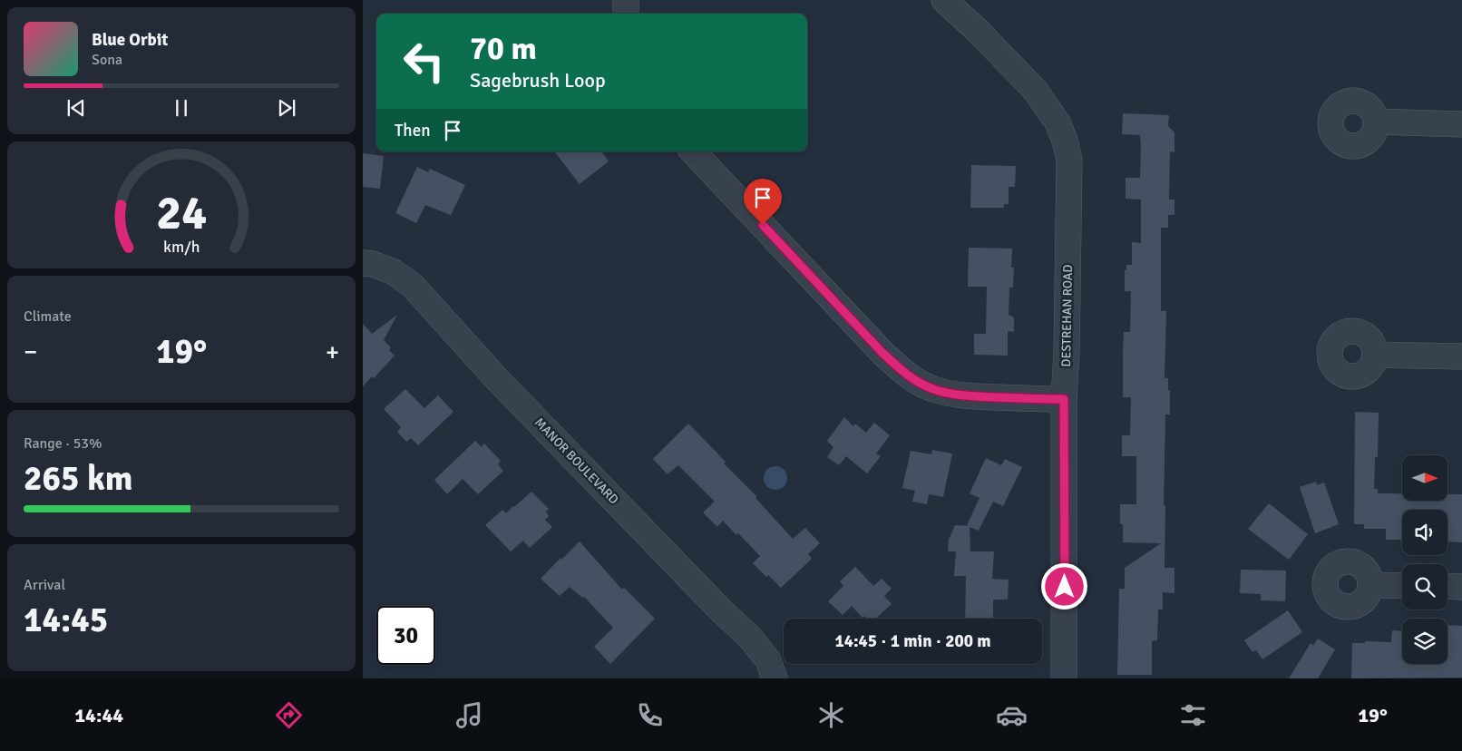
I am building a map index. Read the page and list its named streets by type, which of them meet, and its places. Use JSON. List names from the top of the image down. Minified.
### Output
{"streets":{"street":["DESTREHAN ROAD","MANOR BOULEVARD"]},"north":"right","page":{"turn":["70 m","Sagebrush Loop"],"song":["Blue Orbit","Sona"],"then":"Then","tile":["Climate",["Range · 53%","265 km"],["Arrival","14:45"]],"heat":["−","19°","+"],"limit":"30","trip":"14:45 · 1 min · 200 m","tabs":["14:44","19°"],"gauge":["24","km/h"]}}
